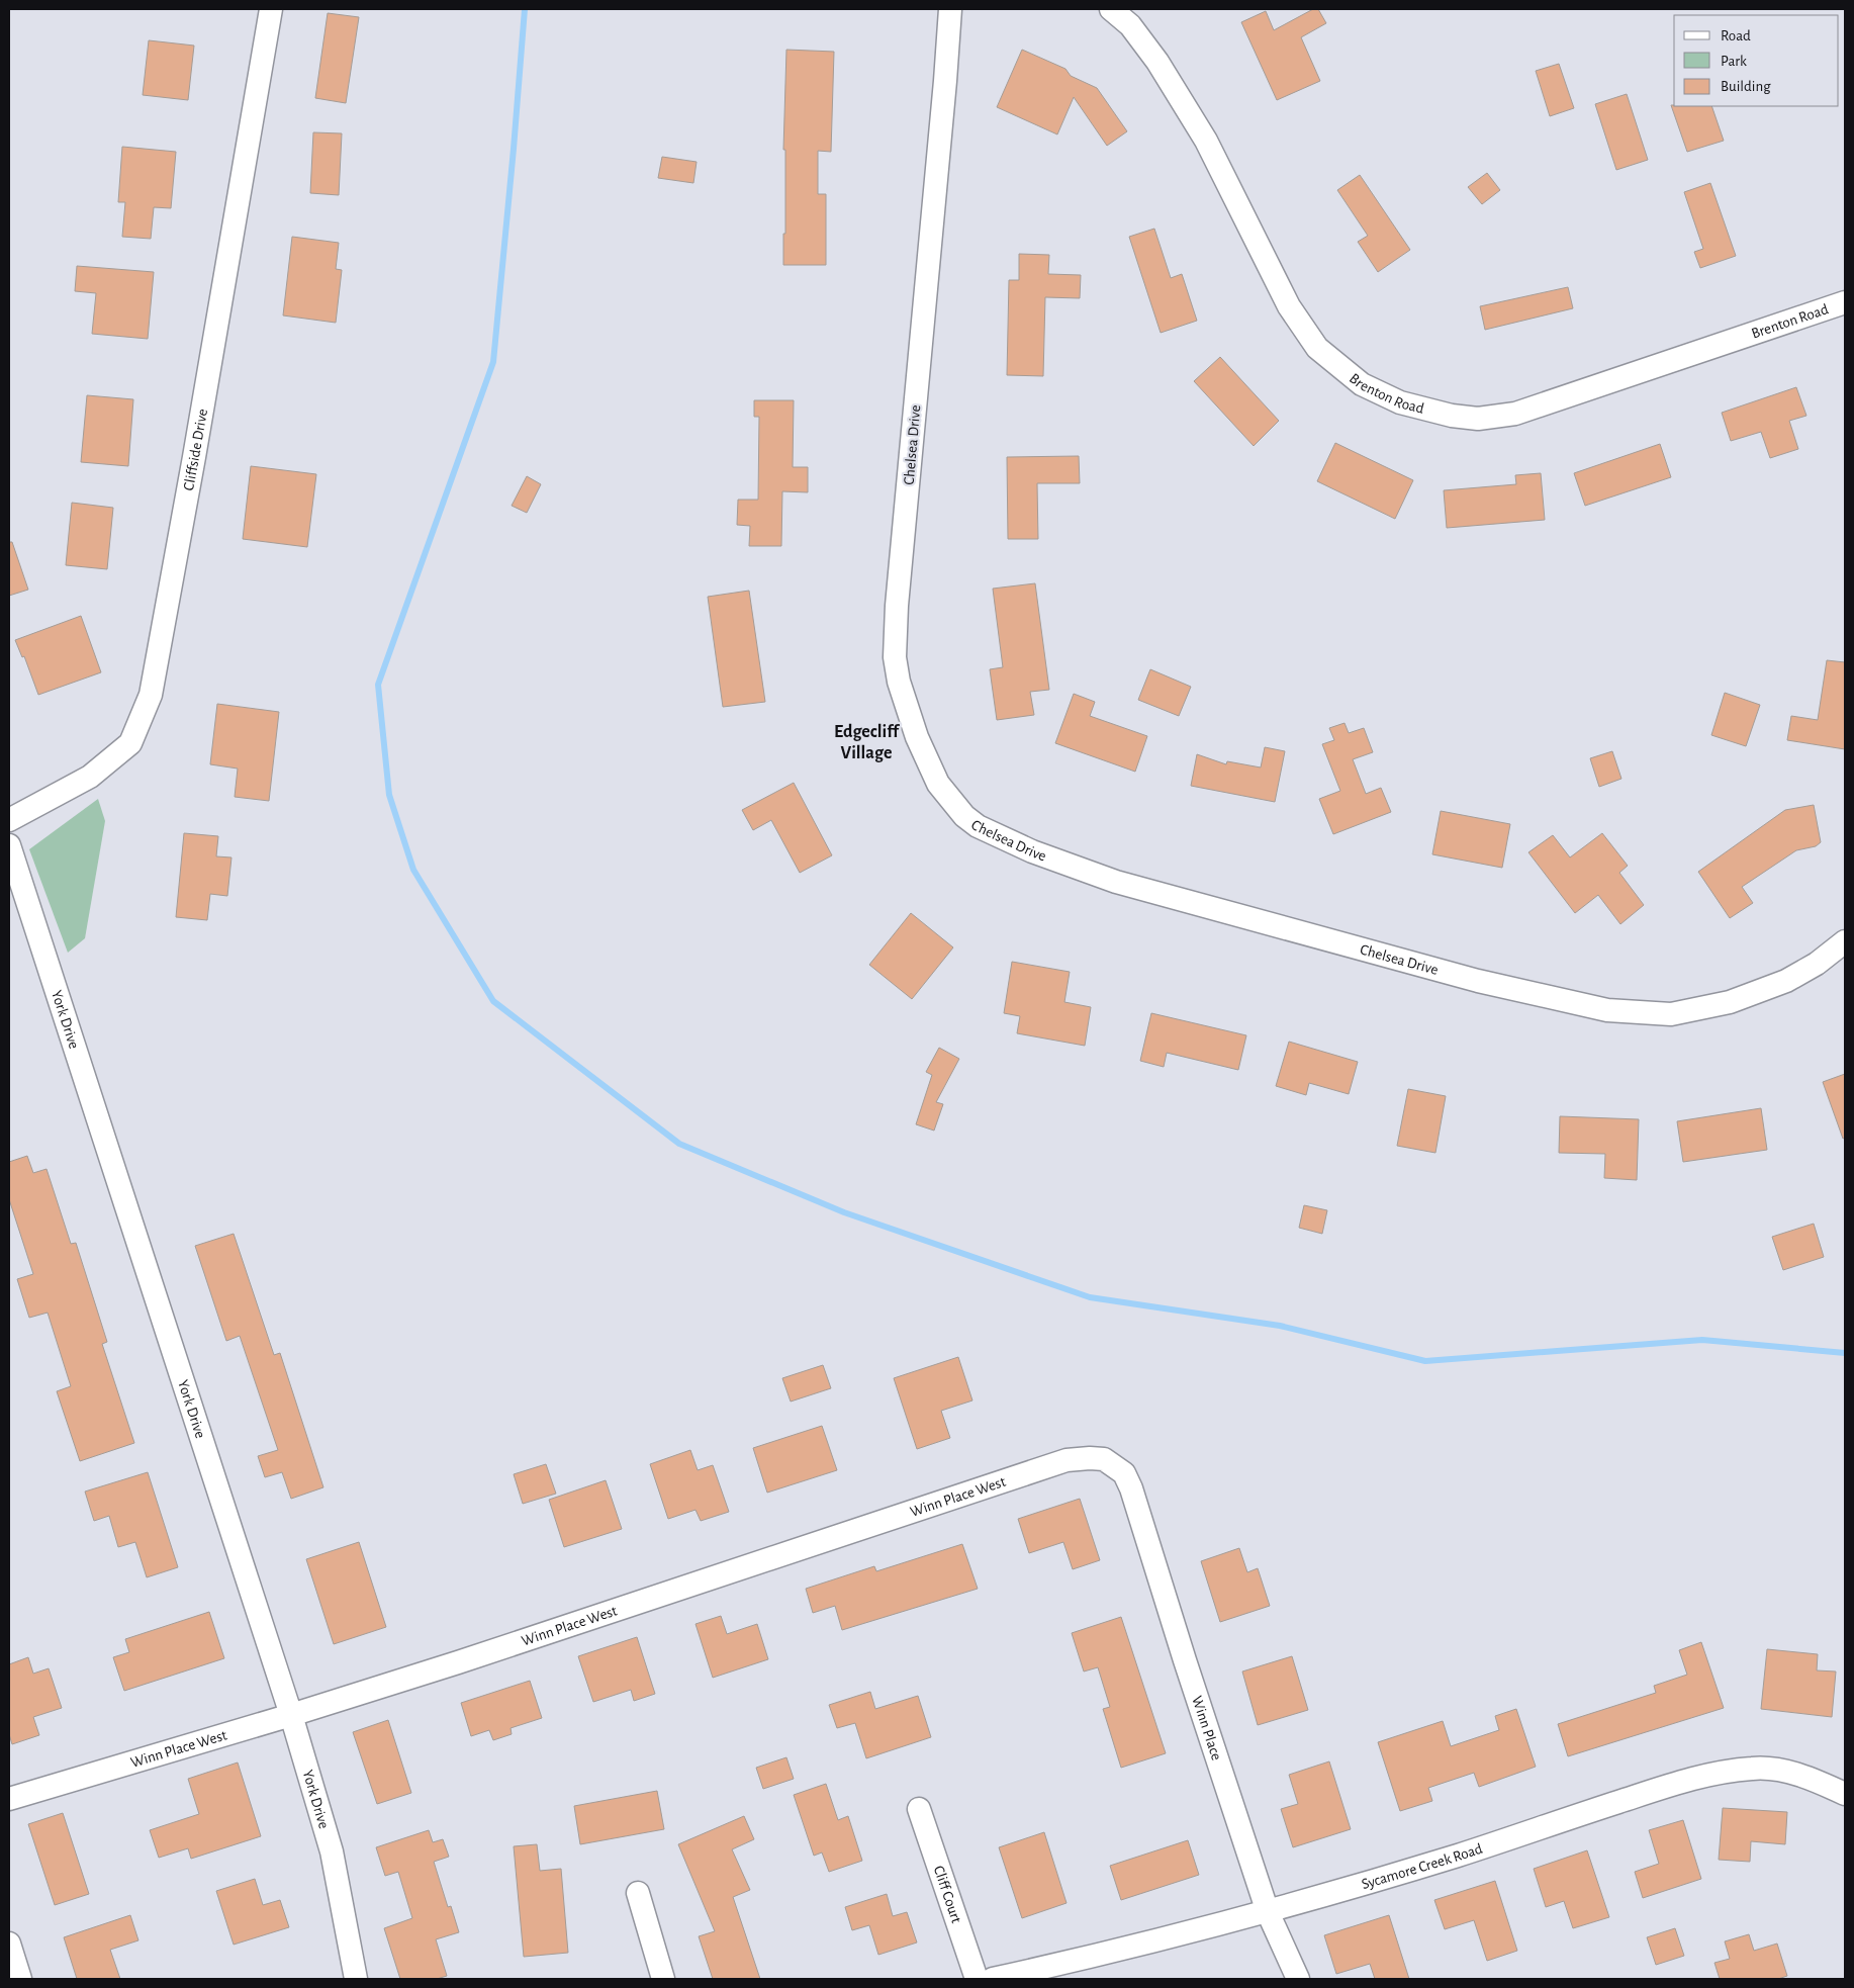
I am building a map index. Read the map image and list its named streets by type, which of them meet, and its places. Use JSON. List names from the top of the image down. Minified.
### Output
{"streets":{"street":["Brenton Road","Chelsea Drive","Cliffside Drive","York Drive","Winn Place West","Winn Place","Sycamore Creek Road","Cliff Court"]},"crossings":[["York Drive","Winn Place West"],["Winn Place West","Winn Place"],["Winn Place","Sycamore Creek Road"]],"districts":["Edgecliff Village"],"legend":["Road","Park","Building"]}
